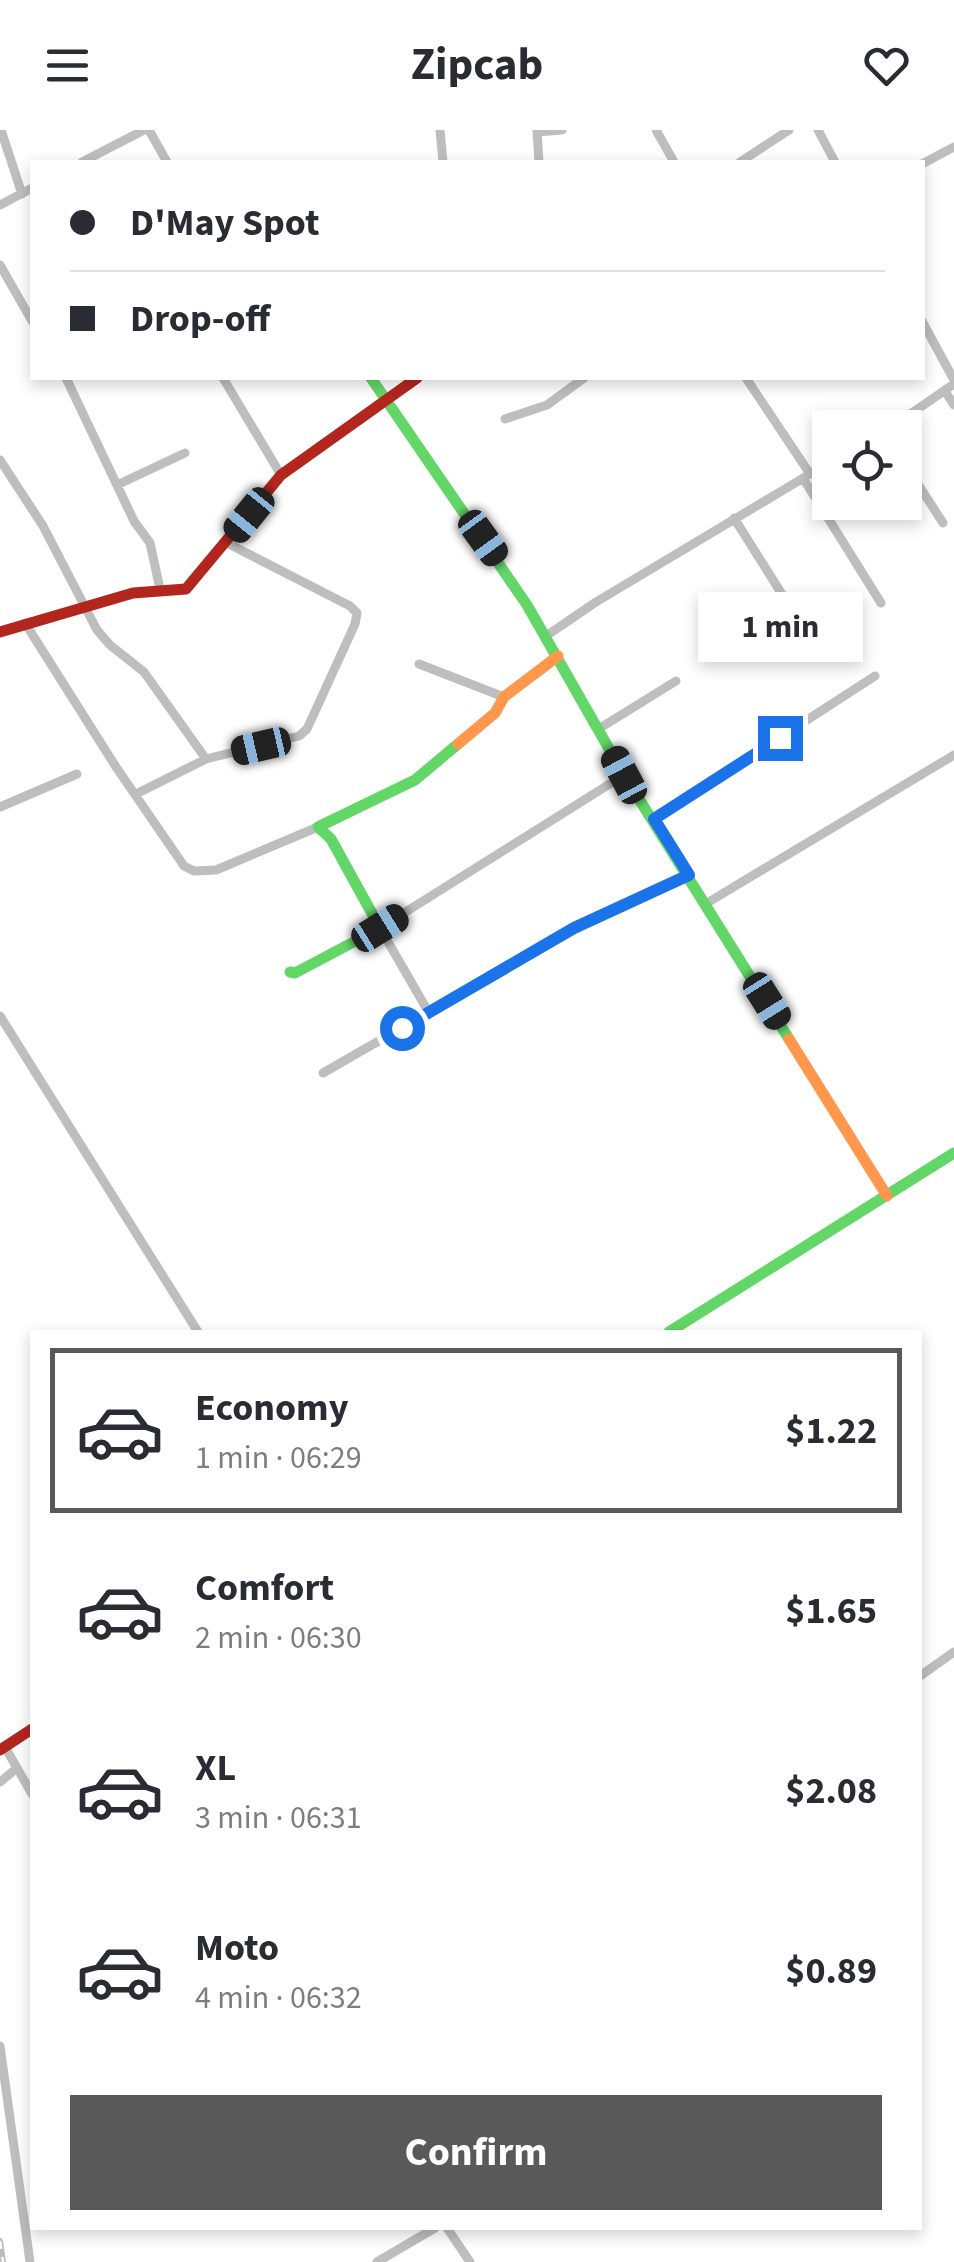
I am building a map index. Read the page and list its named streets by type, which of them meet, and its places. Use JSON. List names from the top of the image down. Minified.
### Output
{"page":{"header":"Zipcab","banner":["D'May Spot","Drop-off"],"bubble":"1 min","list":[{"name":"Economy","note":"1 min · 06:29","value":"$1.22"},{"name":"Comfort","note":"2 min · 06:30","value":"$1.65"},{"name":"XL","note":"3 min · 06:31","value":"$2.08"},{"name":"Moto","note":"4 min · 06:32","value":"$0.89"}],"buttons":"Confirm"}}
